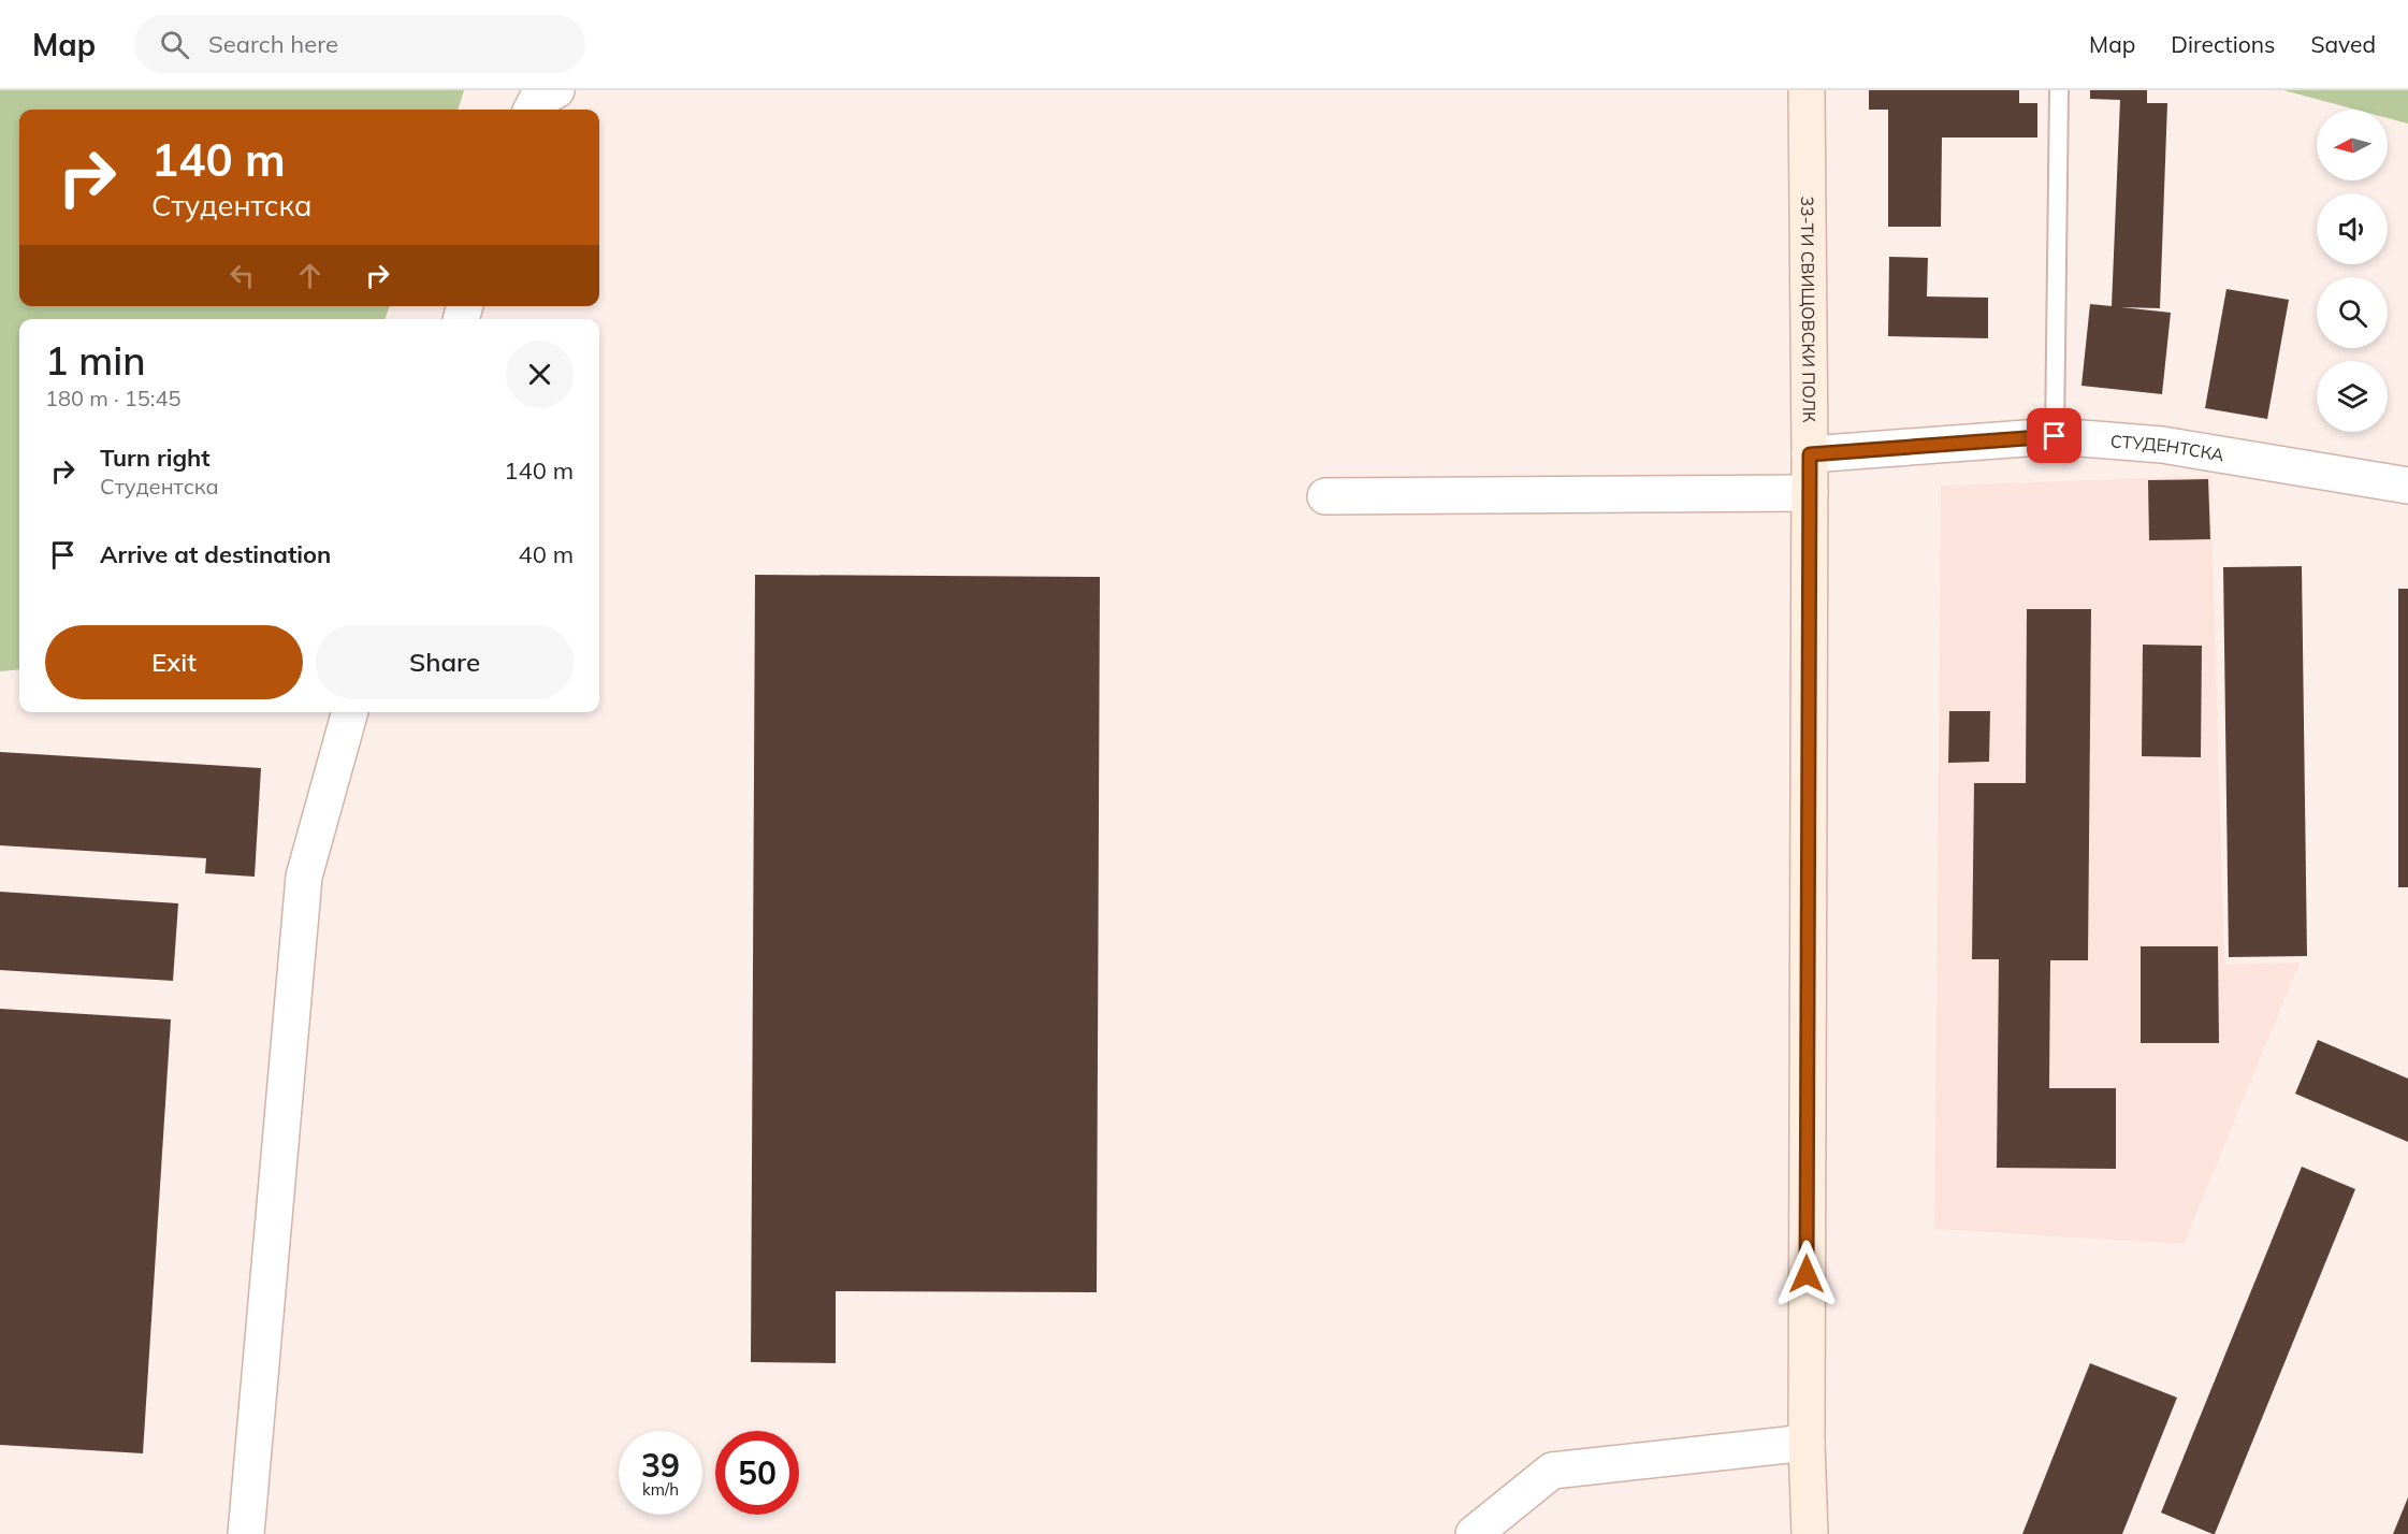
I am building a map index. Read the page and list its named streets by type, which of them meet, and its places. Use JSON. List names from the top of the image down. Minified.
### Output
{"streets":{"main road":["33-ТИ СВИЩОВСКИ ПОЛК"],"street":["СТУДЕНТСКА"]},"crossings":[["33-ТИ СВИЩОВСКИ ПОЛК","СТУДЕНТСКА"]],"north":"left","page":{"header":"Map","search":"Search here","nav":["Map","Directions","Saved"],"turn":["140 m","Студентска"],"heading":["1 min","180 m · 15:45"],"list":[{"name":"Turn right","note":"Студентска","value":"140 m"},{"name":"Arrive at destination","value":"40 m"}],"buttons":["Exit","Share"],"speed":"39 km/h","limit":"50"}}
